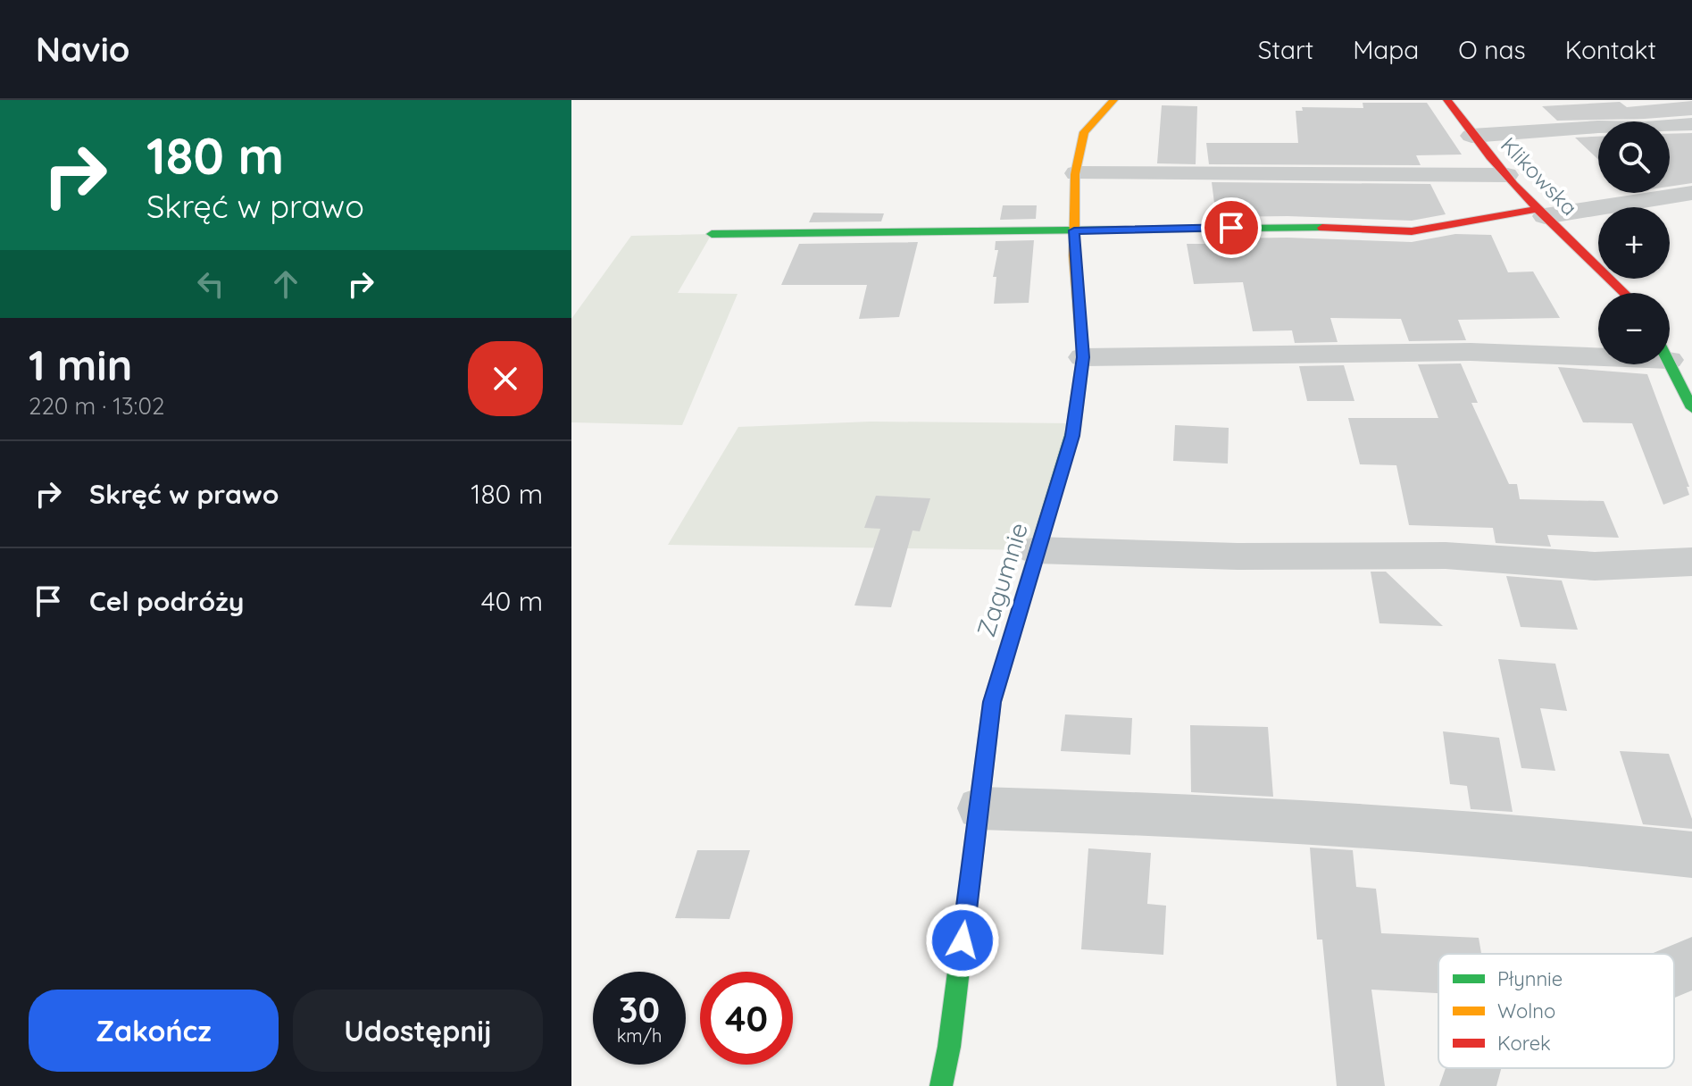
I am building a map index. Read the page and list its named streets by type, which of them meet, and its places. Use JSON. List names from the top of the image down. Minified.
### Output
{"streets":{"street":["Klikowska","Zagumnie"]},"legend":["Płynnie","Wolno","Korek"],"page":{"header":"Navio","nav":["Start","Mapa","O nas","Kontakt"],"turn":["180 m","Skręć w prawo"],"map_buttons":["+","−"],"heading":["1 min","220 m · 13:02"],"list":[{"name":"Skręć w prawo","value":"180 m"},{"name":"Cel podróży","value":"40 m"}],"speed":"30 km/h","limit":"40","buttons":["Zakończ","Udostępnij"]}}
